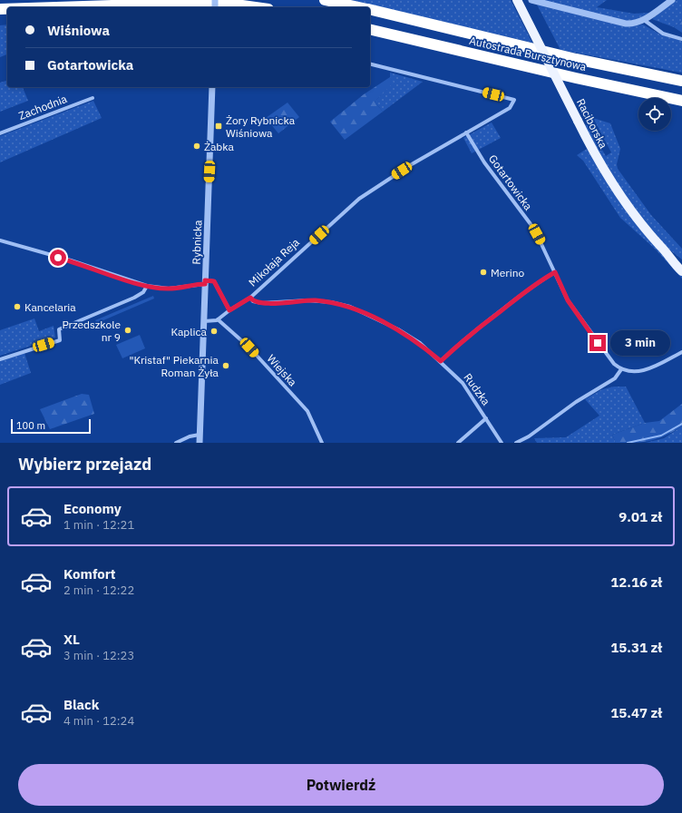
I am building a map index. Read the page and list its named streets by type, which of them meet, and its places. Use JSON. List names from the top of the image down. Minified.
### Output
{"streets":{"highway":["Autostrada Bursztynowa"],"main road":["Raciborska"],"street":["Zachodnia","Gotartowicka","Rybnicka","Mikołaja Reja","Wiejska","Rudzka"]},"crossings":[["Gotartowicka","Mikołaja Reja"],["Rybnicka","Mikołaja Reja"],["Mikołaja Reja","Wiejska"],["Mikołaja Reja","Rudzka"]],"places":{"transit":["Żory Rybnicka Wiśniowa"],"other":["Żabka","Merino","Kancelaria","Przedszkole nr 9","Kaplica","\"Kristaf\" Piekarnia Roman Żyła"]},"scale_bar":"100 m","page":{"banner":["Wiśniowa","Gotartowicka"],"bubble":"3 min","scale":"100 m","heading":"Wybierz przejazd","list":[{"name":"Economy","note":"1 min · 12:21","value":"9.01 zł"},{"name":"Komfort","note":"2 min · 12:22","value":"12.16 zł"},{"name":"XL","note":"3 min · 12:23","value":"15.31 zł"},{"name":"Black","note":"4 min · 12:24","value":"15.47 zł"}],"buttons":"Potwierdź"}}
